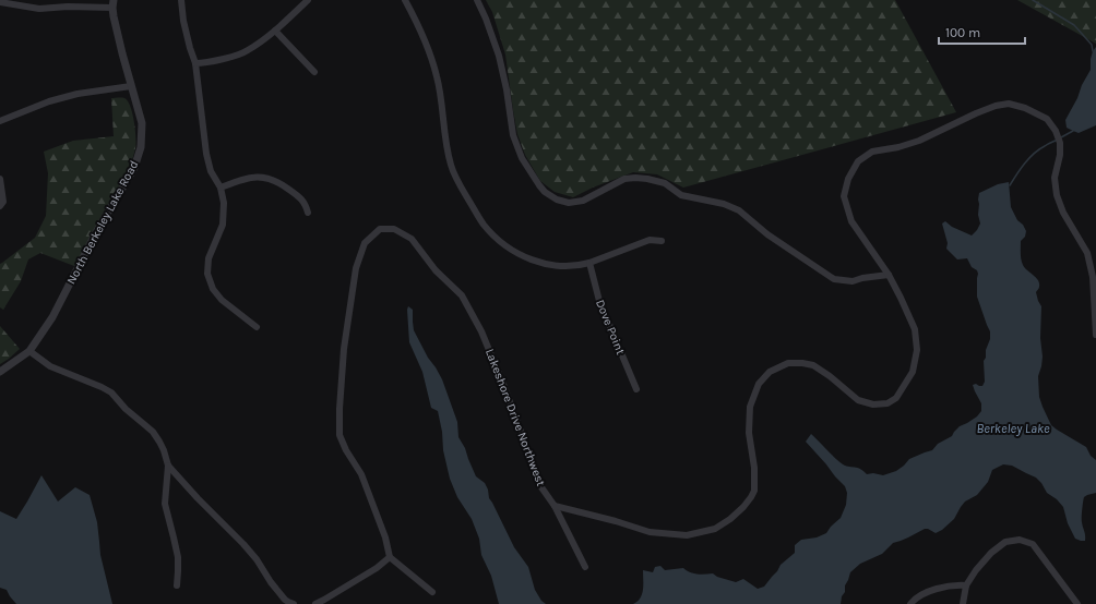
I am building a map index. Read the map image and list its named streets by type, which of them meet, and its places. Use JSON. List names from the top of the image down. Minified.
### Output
{"streets":{"street":["North Berkeley Lake Road","Dove Point","Lakeshore Drive Northwest"]},"water":["Berkeley Lake"],"scale_bar":"100 m"}
